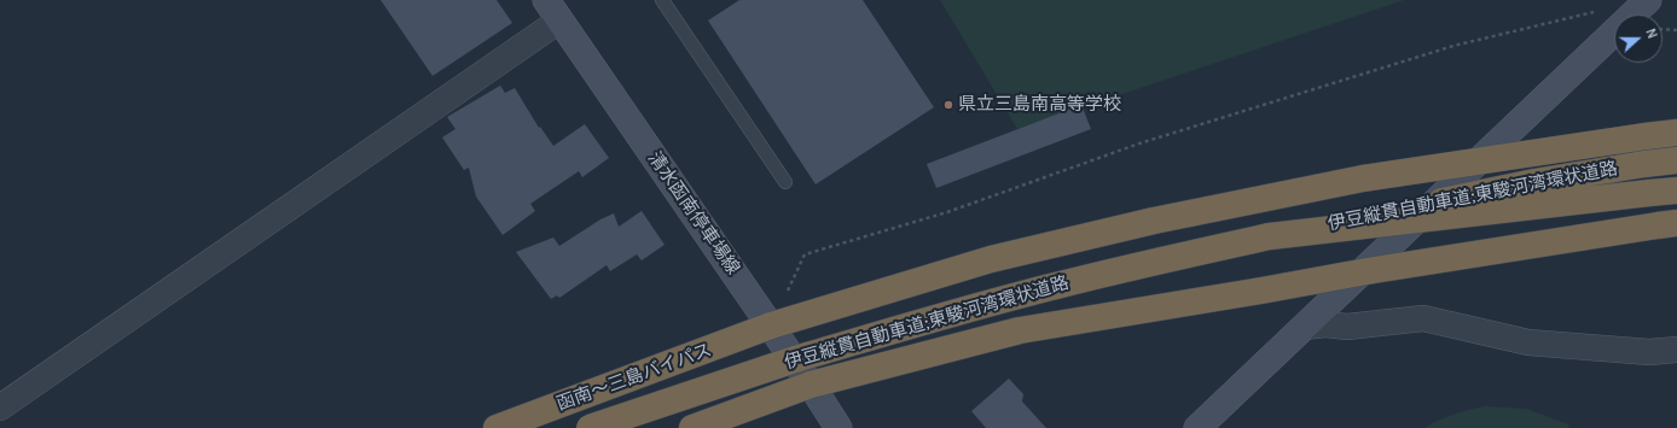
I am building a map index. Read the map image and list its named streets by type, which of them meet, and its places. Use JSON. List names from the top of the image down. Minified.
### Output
{"streets":{"highway":["伊豆縦貫自動車道;東駿河湾環状道路","函南～三島バイパス"],"street":["清水函南停車場線"]},"crossings":[["清水函南停車場線","函南～三島バイパス"]],"places":["県立三島南高等学校"],"north":"right"}
